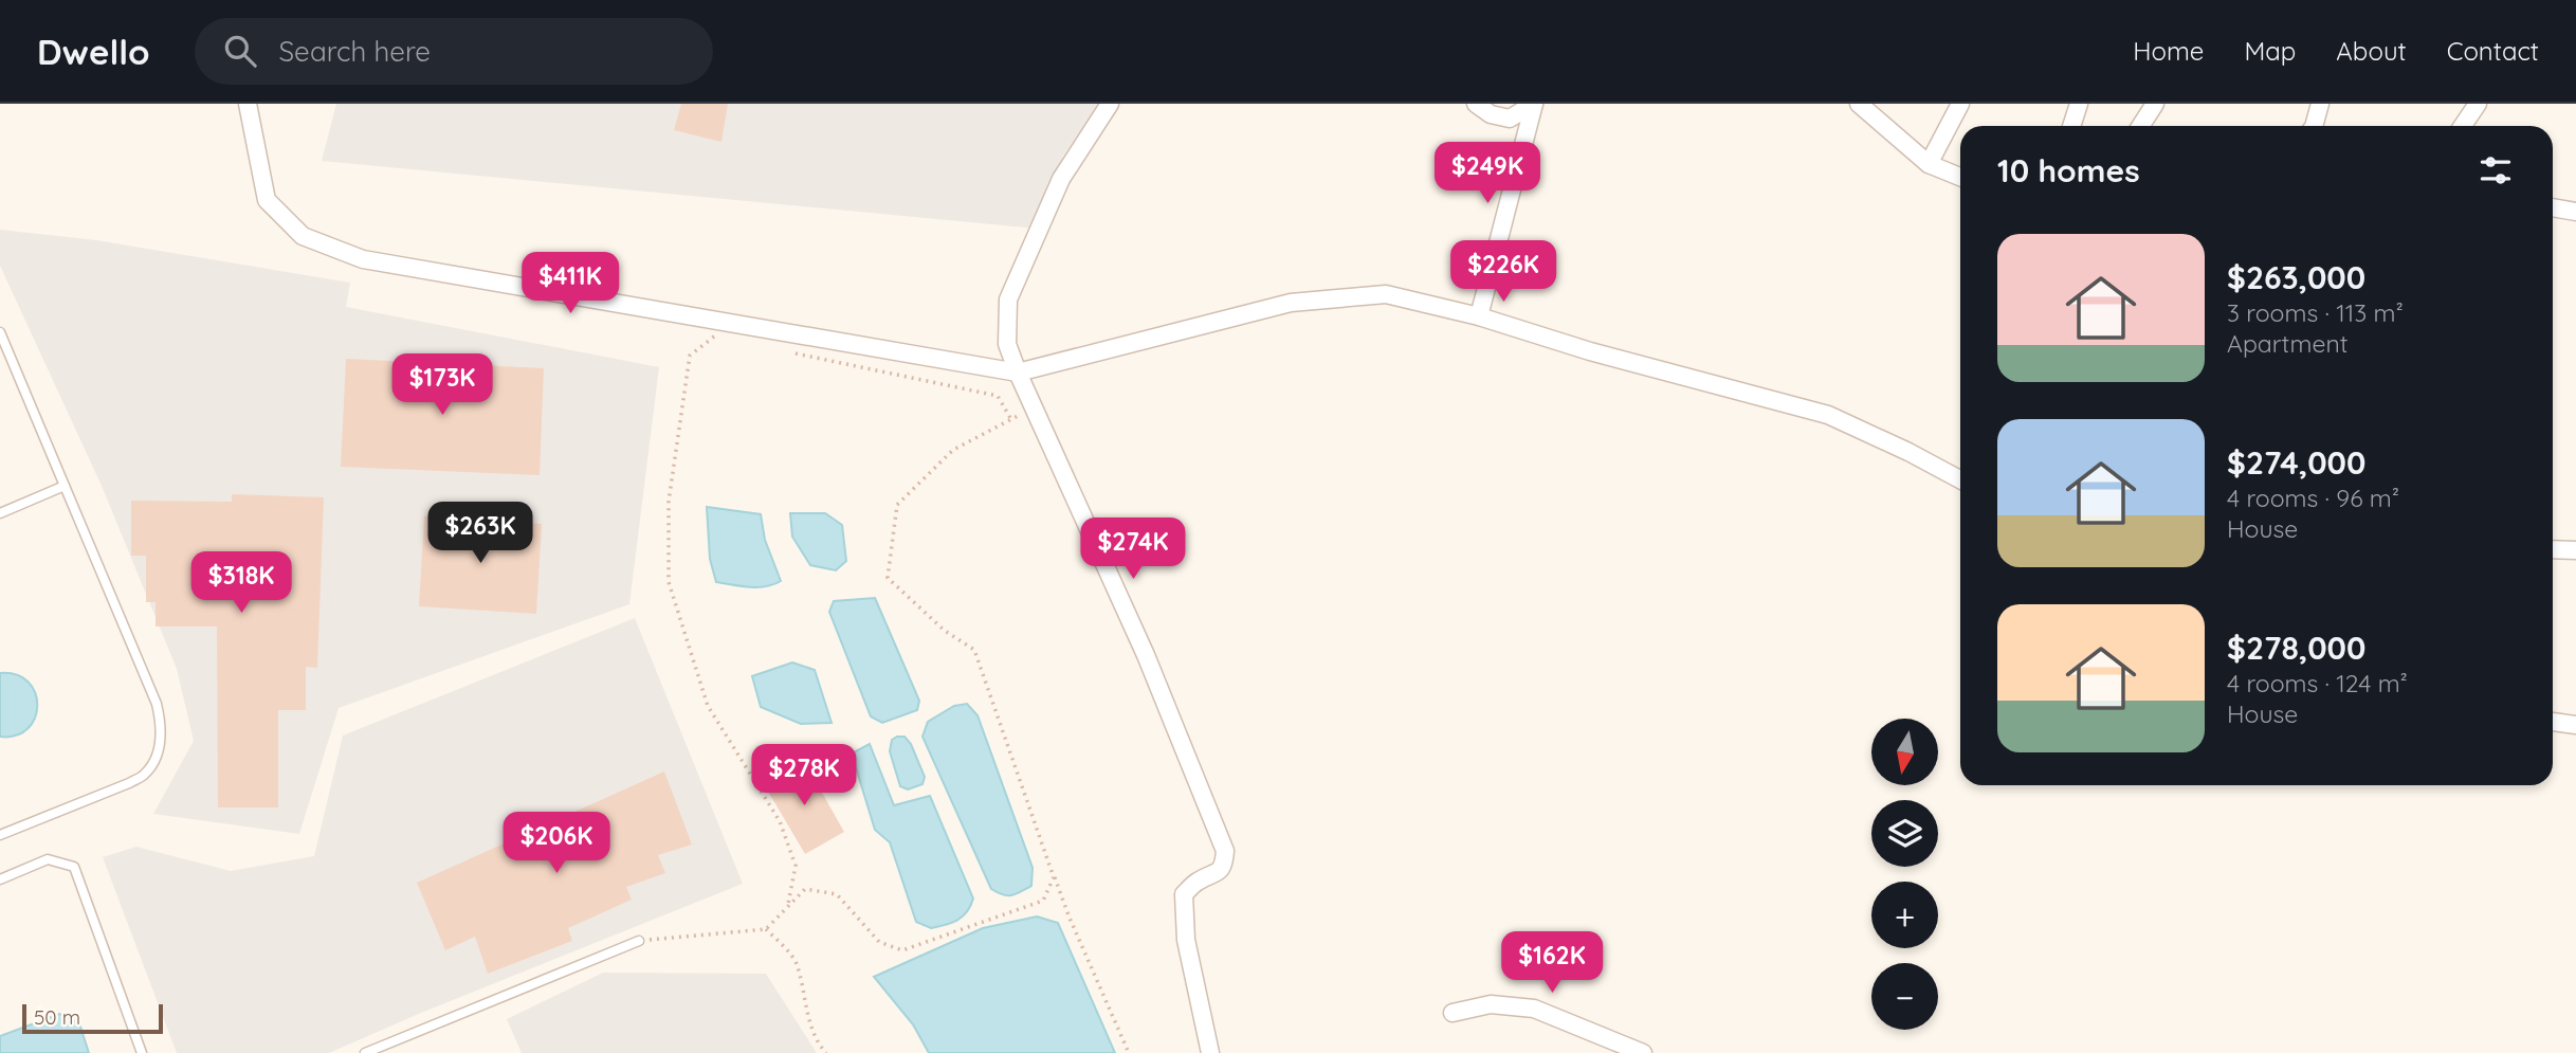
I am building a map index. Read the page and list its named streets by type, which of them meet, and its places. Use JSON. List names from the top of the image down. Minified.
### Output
{"scale_bar":"50 m","north":"bottom","page":{"header":"Dwello","search":"Search here","nav":["Home","Map","About","Contact"],"heading":"10 homes","price":["$249K","$226K","$411K","$173K","$263K","$274K","$318K","$278K","$206K","$162K"],"list":[{"name":"$263,000","note":"3 rooms · 113 m² · Apartment"},{"name":"$274,000","note":"4 rooms · 96 m² · House"},{"name":"$278,000","note":"4 rooms · 124 m² · House"}],"map_buttons":["+","−"],"scale":"50 m"}}
